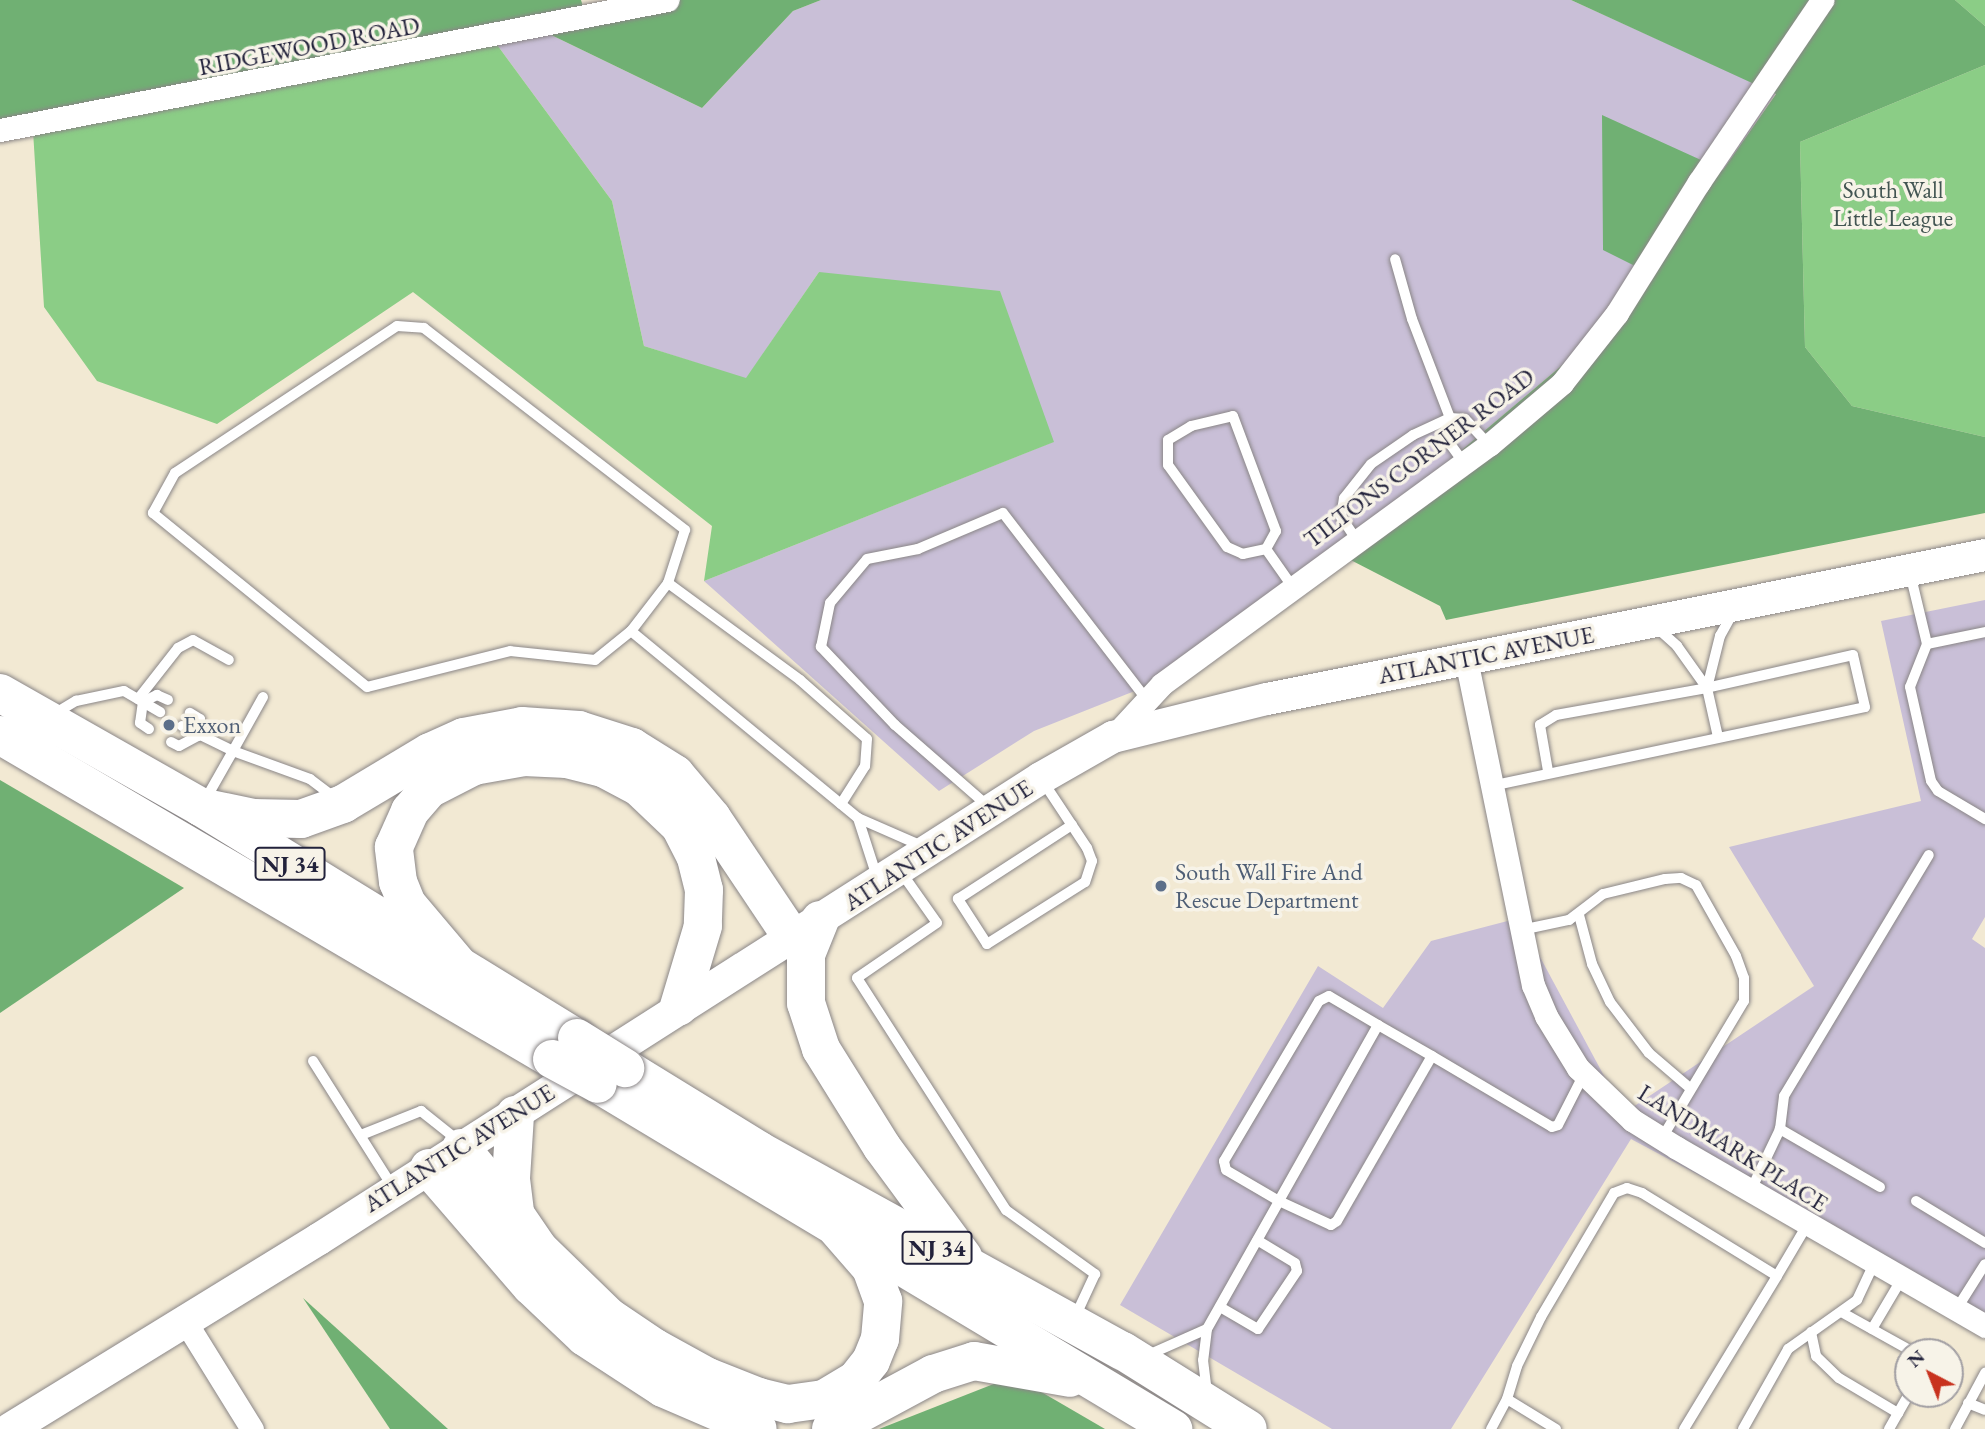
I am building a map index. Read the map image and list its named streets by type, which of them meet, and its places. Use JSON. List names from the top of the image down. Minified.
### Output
{"streets":{"highway":["NJ 34"],"main road":["ATLANTIC AVENUE"],"street":["RIDGEWOOD ROAD","TILTONS CORNER ROAD","LANDMARK PLACE"]},"crossings":[["TILTONS CORNER ROAD","ATLANTIC AVENUE"],["ATLANTIC AVENUE","LANDMARK PLACE"]],"parks":["South Wall Little League"],"places":["Exxon","South Wall Fire And Rescue Department"],"north":"top left"}
